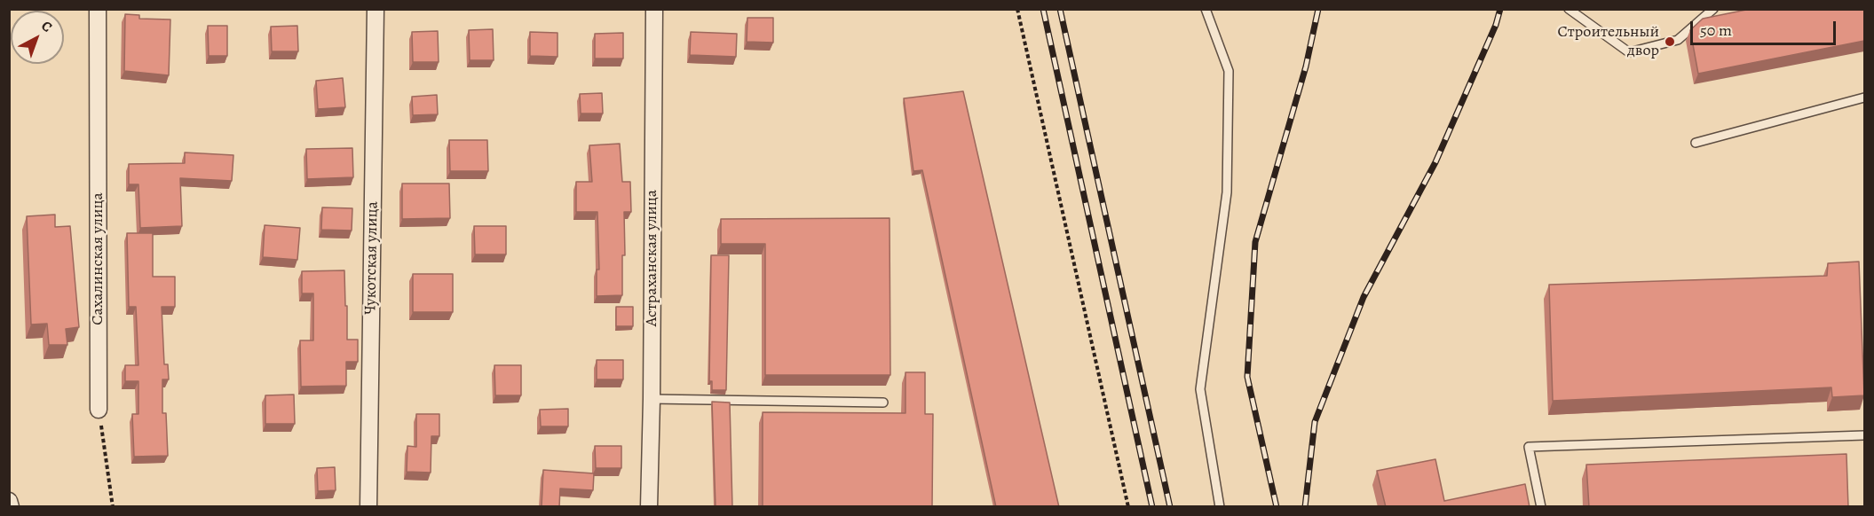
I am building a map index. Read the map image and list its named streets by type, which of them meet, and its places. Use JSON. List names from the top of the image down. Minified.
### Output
{"streets":{"street":["Чукотская улица","Астраханская улица","Сахалинская улица"]},"places":["Строительный двор"],"scale_bar":"50 m","north":"top right"}
